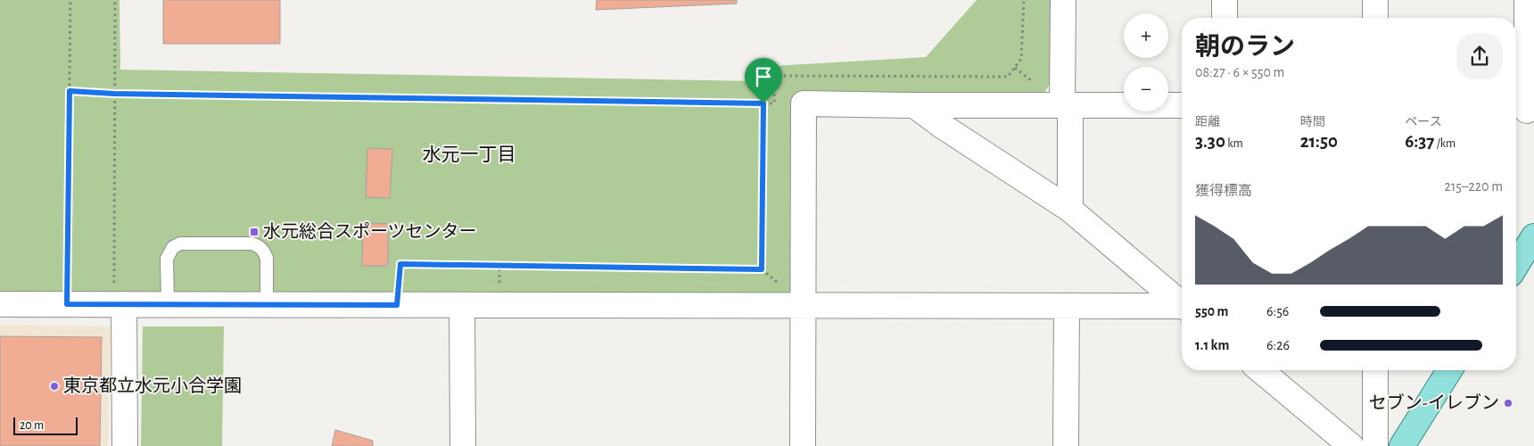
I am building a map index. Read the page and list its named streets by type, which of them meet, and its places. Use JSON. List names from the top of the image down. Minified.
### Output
{"districts":["水元一丁目"],"places":{"transit":["水元総合スポーツセンター"],"other":["東京都立水元小合学園","セブン-イレブン"]},"scale_bar":"20 m","page":{"map_buttons":["+","−"],"heading":["朝のラン","08:27 · 6 × 550 m"],"stats":[["距離","3.30 km"],["時間","21:50"],["ペース","6:37 /km"]],"chart":["獲得標高","215–220 m"],"list":[{"name":"550 m","note":"6:56"},{"name":"1.1 km","note":"6:26"}],"scale":"20 m"}}
